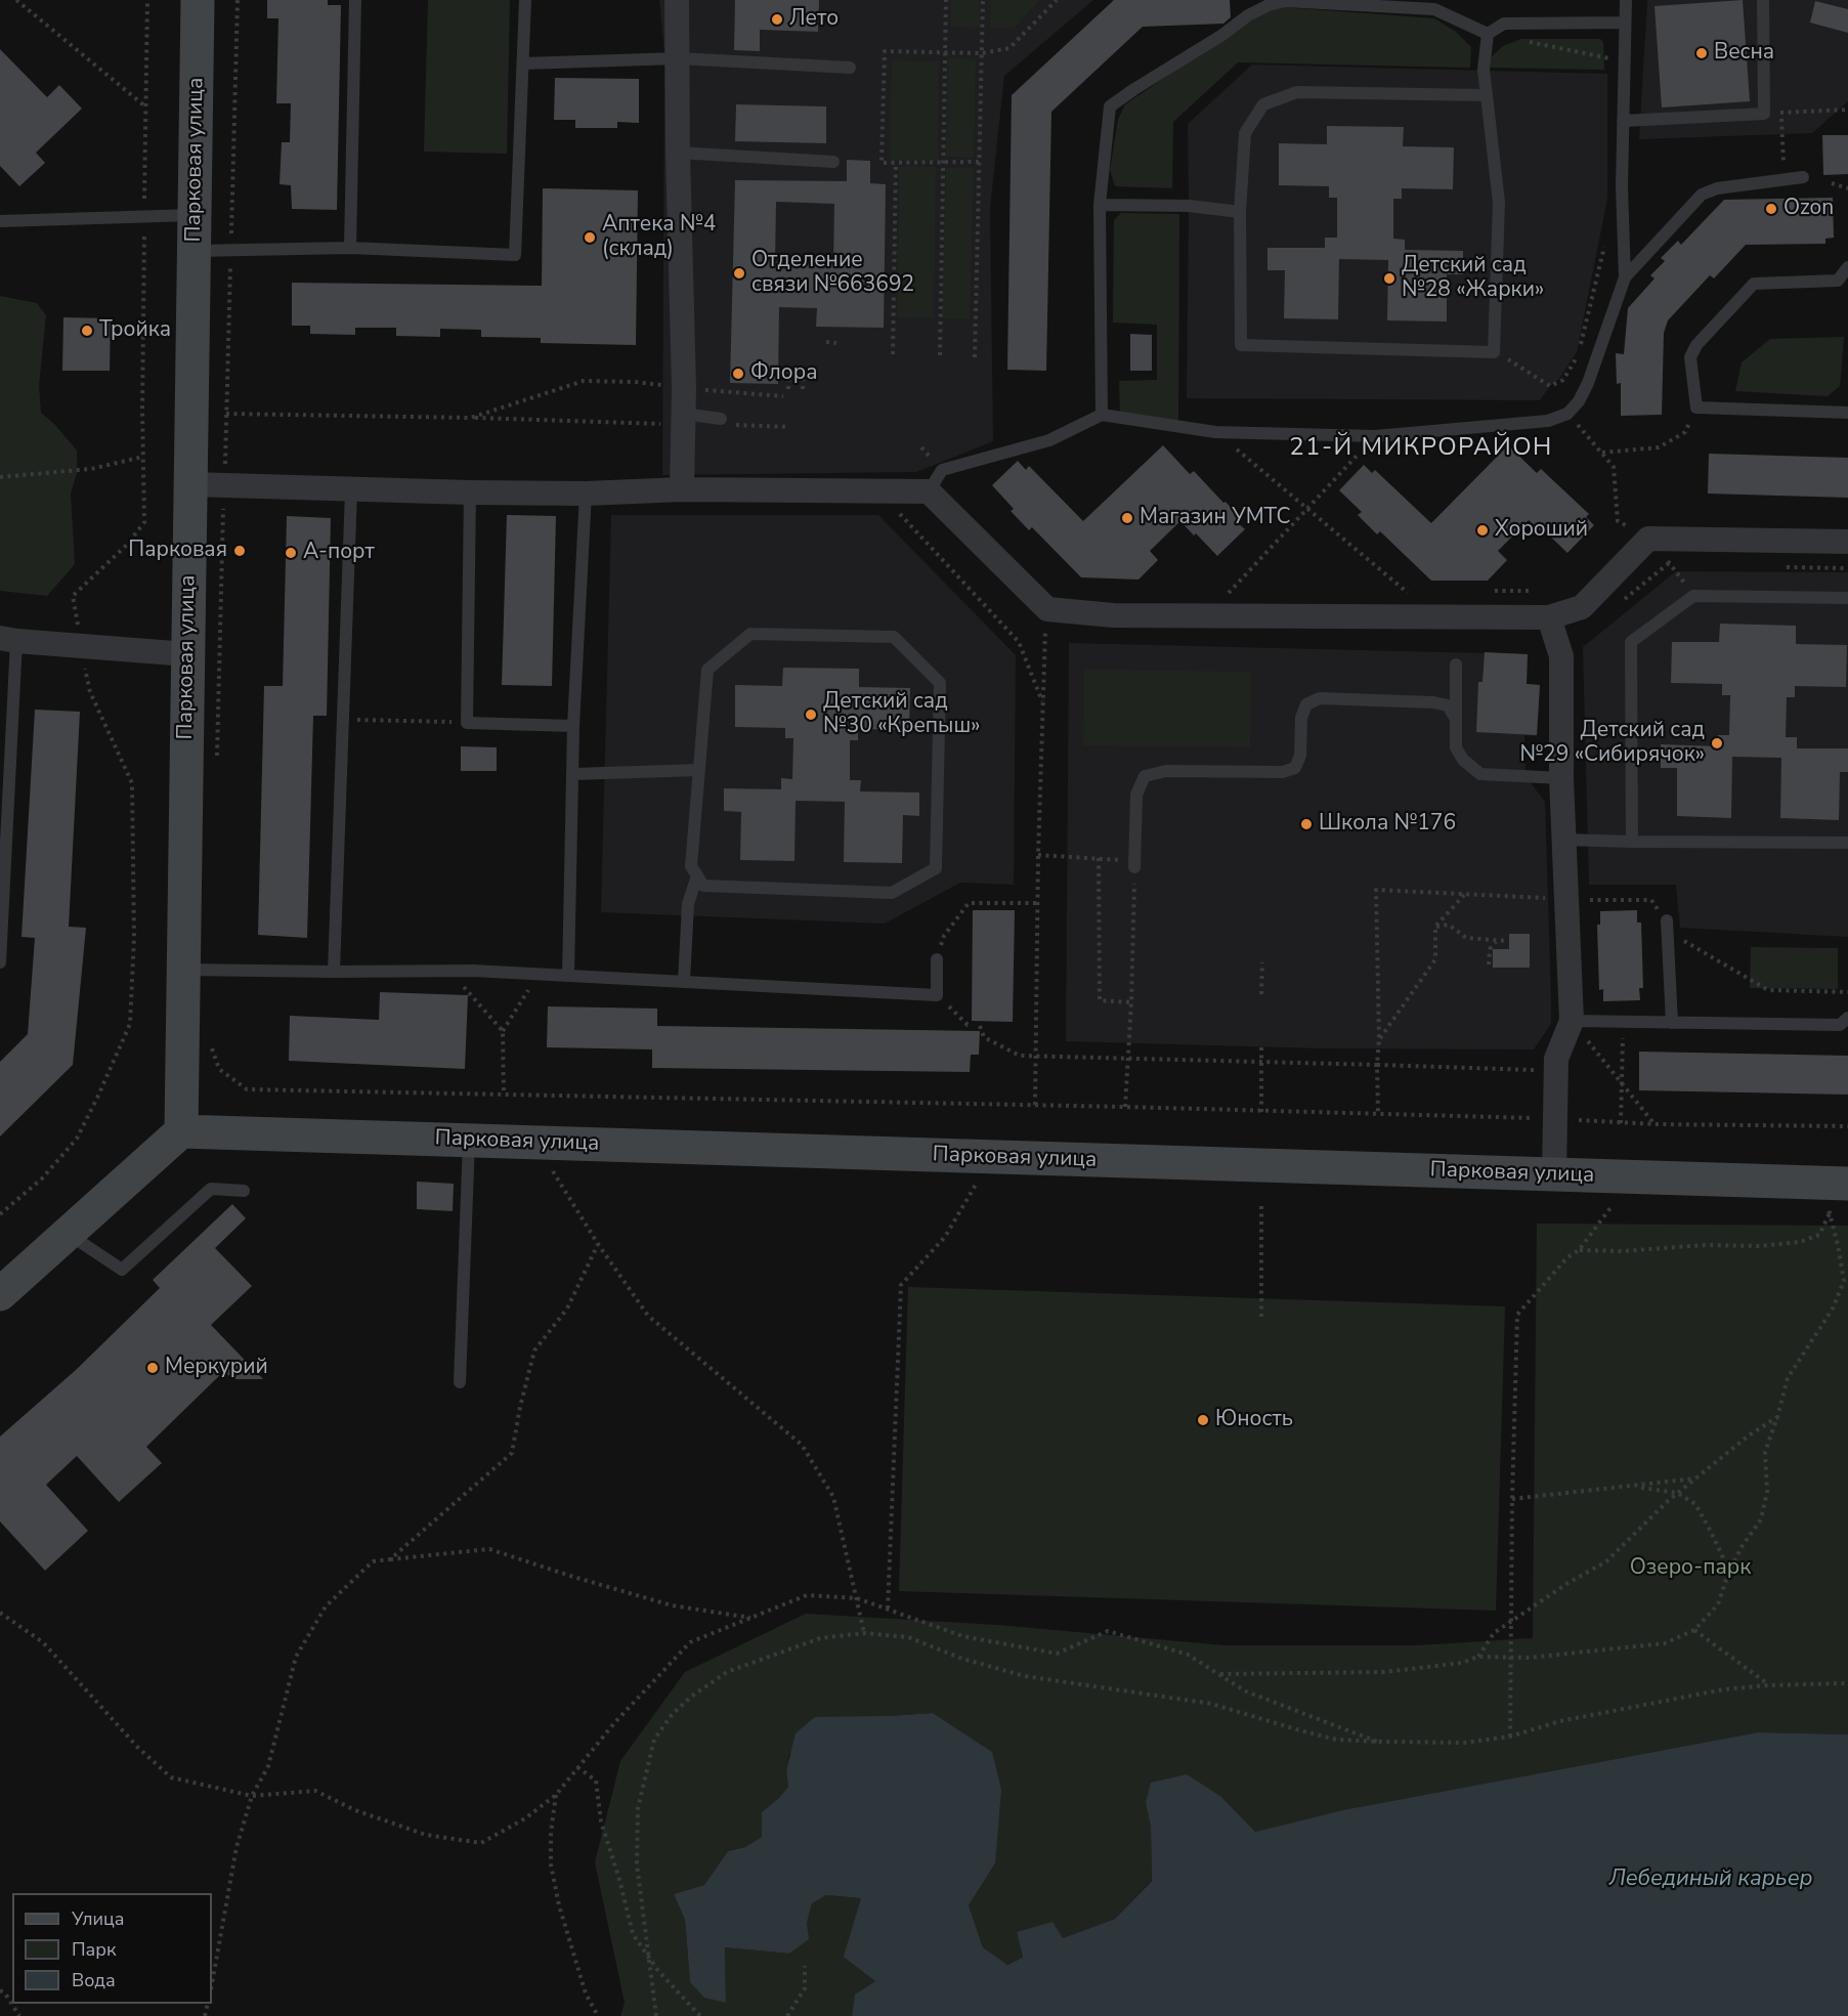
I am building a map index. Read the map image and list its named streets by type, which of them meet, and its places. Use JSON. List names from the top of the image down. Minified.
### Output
{"streets":{"street":["Парковая улица"]},"districts":["21-Й МИКРОРАЙОН"],"water":["Лебединый карьер"],"parks":["Озеро-парк"],"places":["Лето","Весна","Ozon","Аптека №4 (склад)","Отделение связи №663692","Детский сад №28 «Жарки»","Тройка","Флора","Магазин УМТС","Хороший","Парковая","А-порт","Детский сад №30 «Крепыш»","Детский сад №29 «Сибирячок»","Школа №176","Меркурий","Юность"],"legend":["Улица","Парк","Вода"]}
